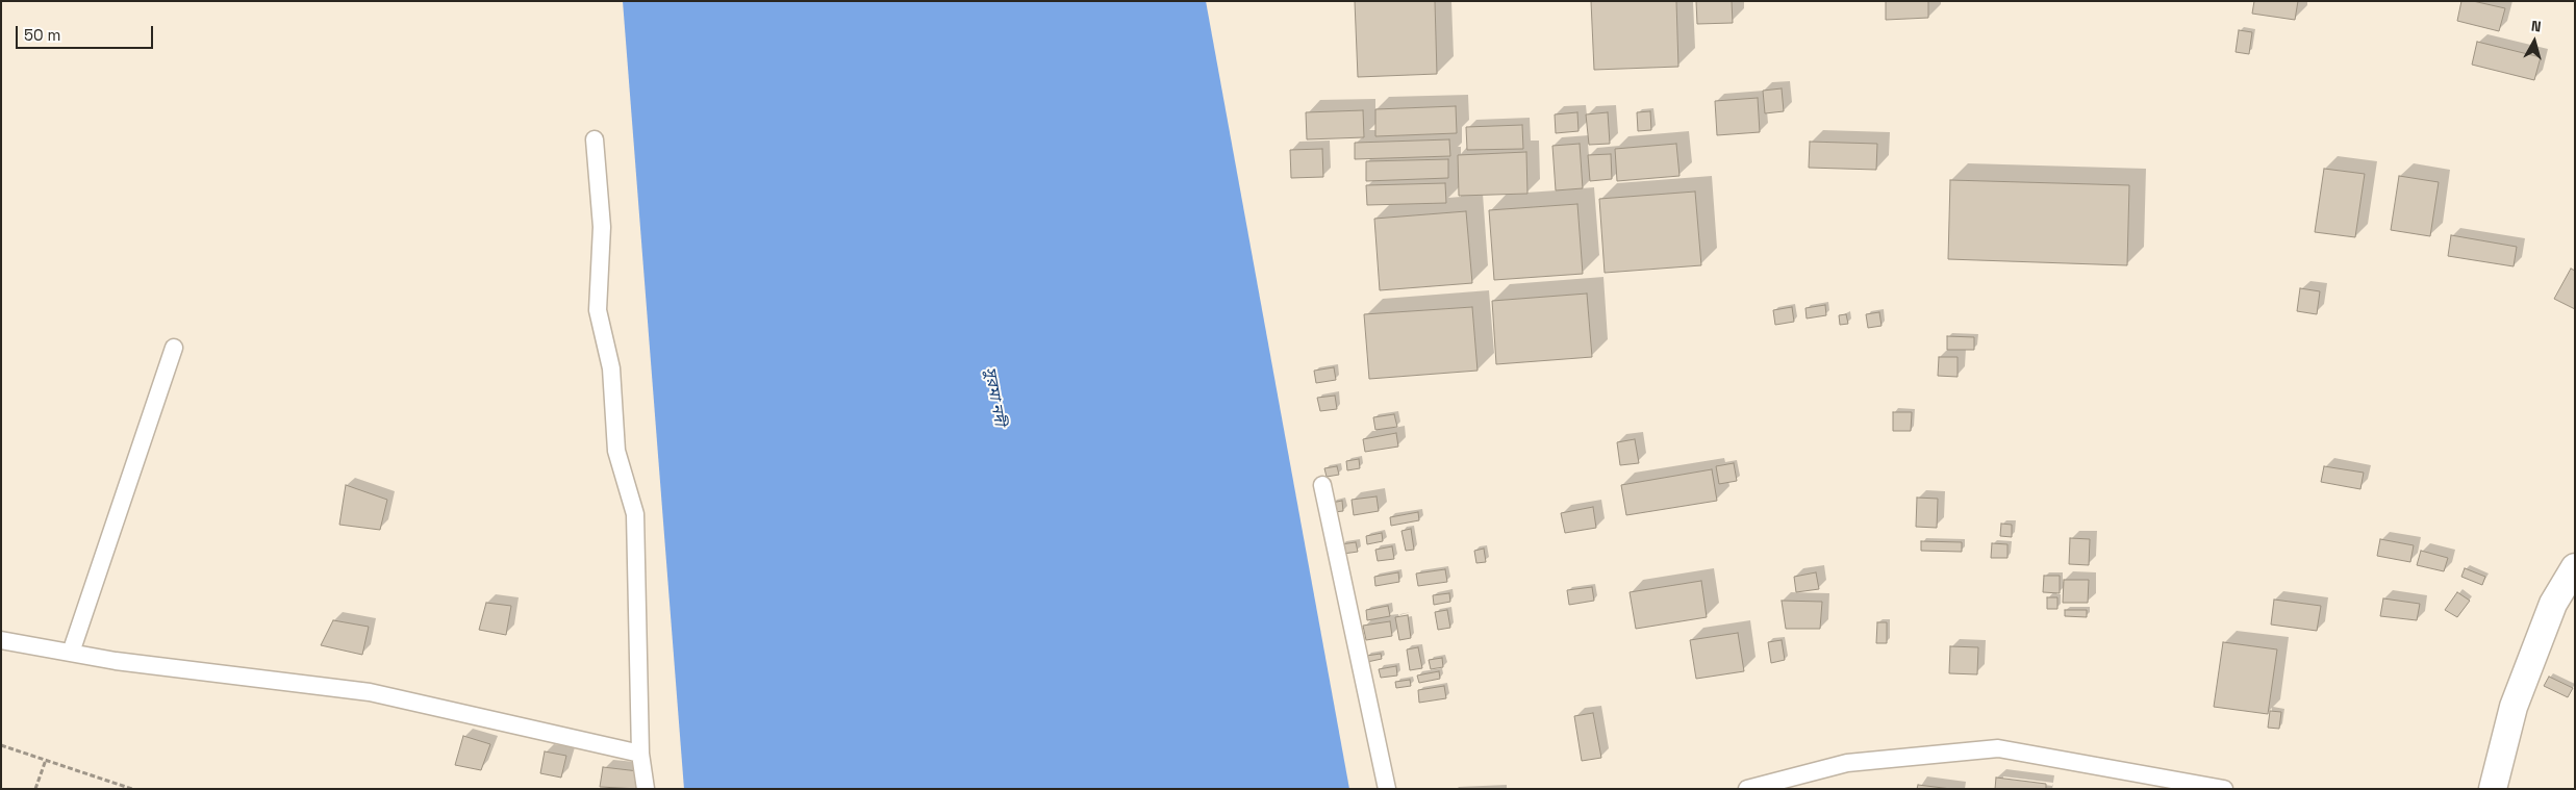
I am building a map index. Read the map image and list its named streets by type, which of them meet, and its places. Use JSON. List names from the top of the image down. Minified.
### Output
{"water":["সুরমা নদী"],"scale_bar":"50 m","north":"top"}
